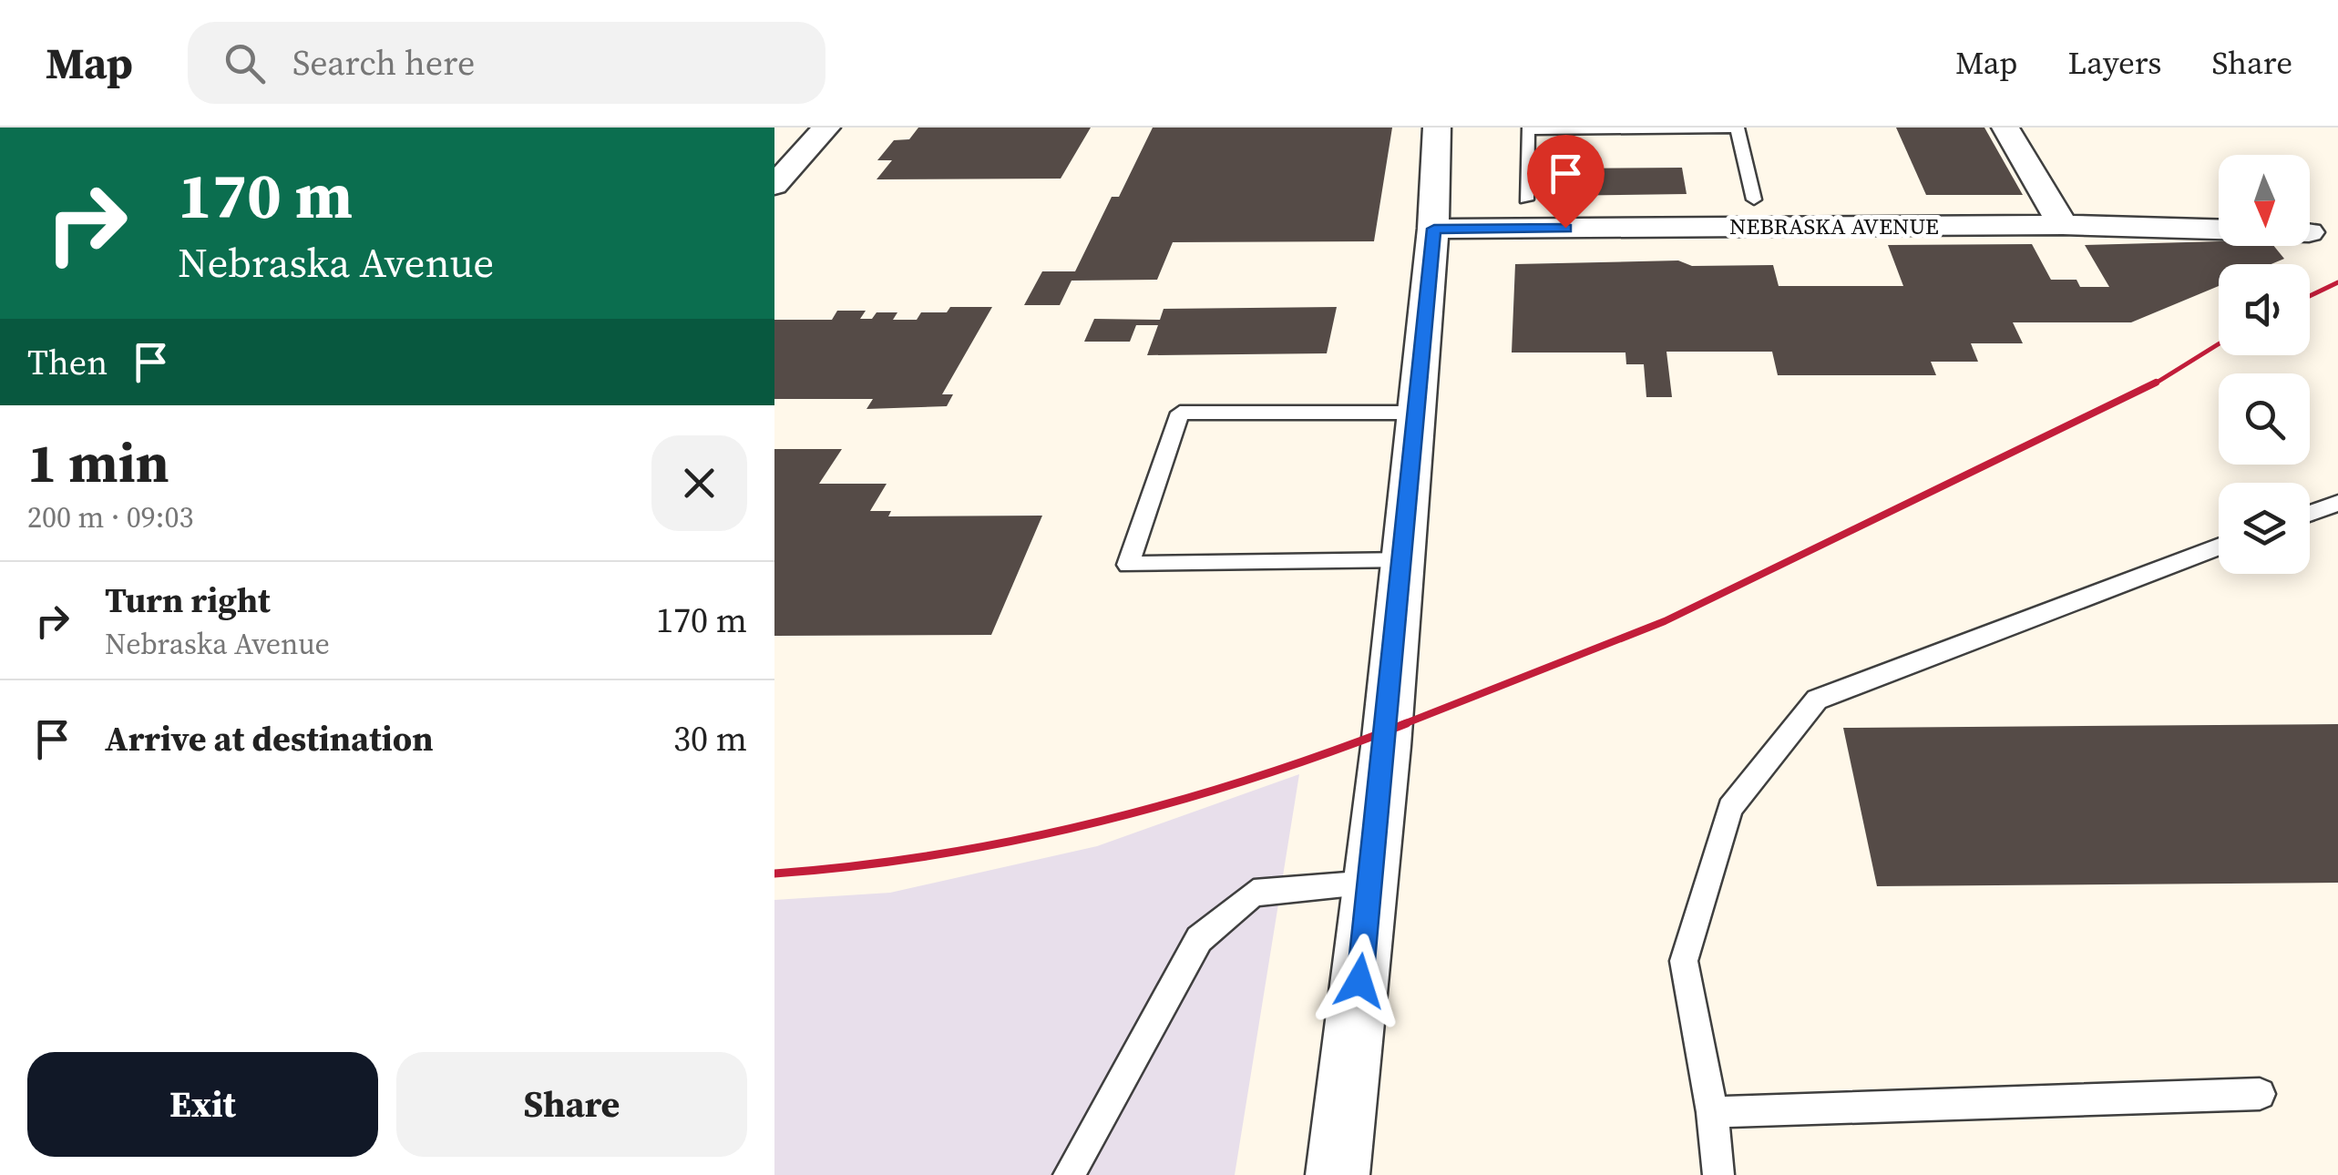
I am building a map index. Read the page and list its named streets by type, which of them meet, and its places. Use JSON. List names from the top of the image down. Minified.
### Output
{"streets":{"street":["NEBRASKA AVENUE"]},"north":"bottom","page":{"header":"Map","search":"Search here","nav":["Map","Layers","Share"],"turn":["170 m","Nebraska Avenue"],"then":"Then","heading":["1 min","200 m · 09:03"],"list":[{"name":"Turn right","note":"Nebraska Avenue","value":"170 m"},{"name":"Arrive at destination","value":"30 m"}],"buttons":["Exit","Share"]}}
